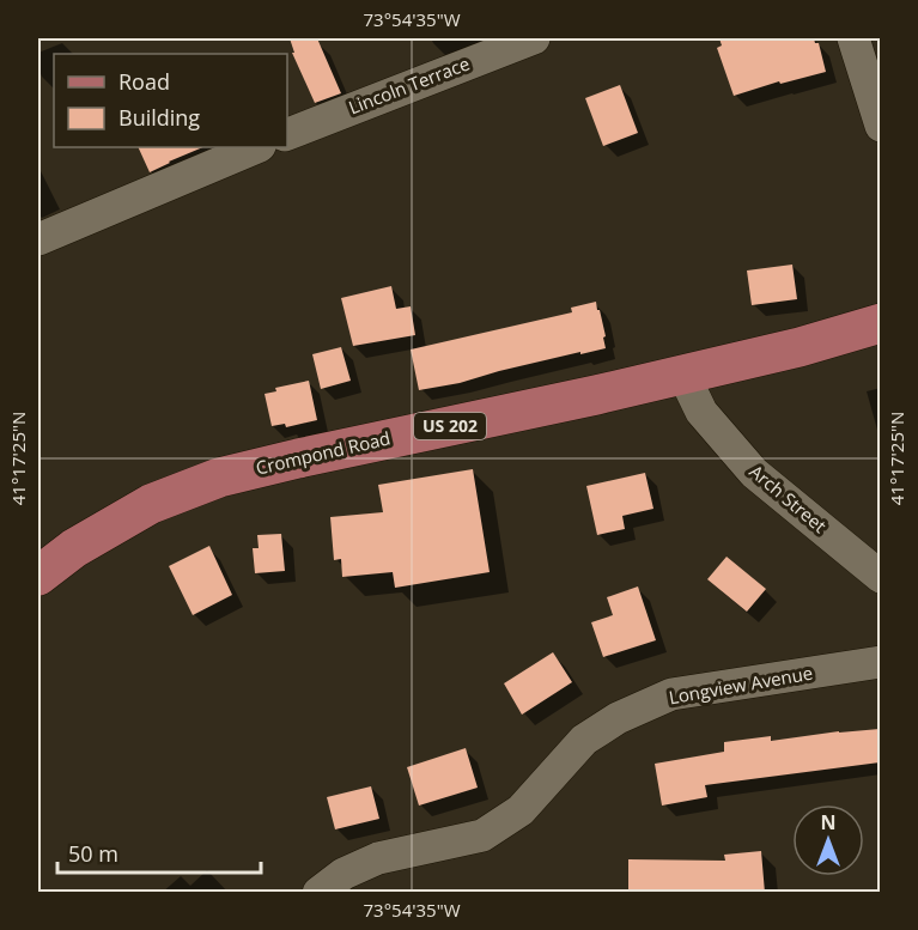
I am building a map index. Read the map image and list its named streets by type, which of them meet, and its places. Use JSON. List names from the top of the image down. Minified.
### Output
{"streets":{"main road":["US 202","Crompond Road"],"street":["Lincoln Terrace","Arch Street","Longview Avenue"]},"crossings":[["Crompond Road","Arch Street"]],"legend":["Road","Building"],"scale_bar":"50 m","north":"top","coordinates":["73°54'35\"W","41°17'25\"N"]}
